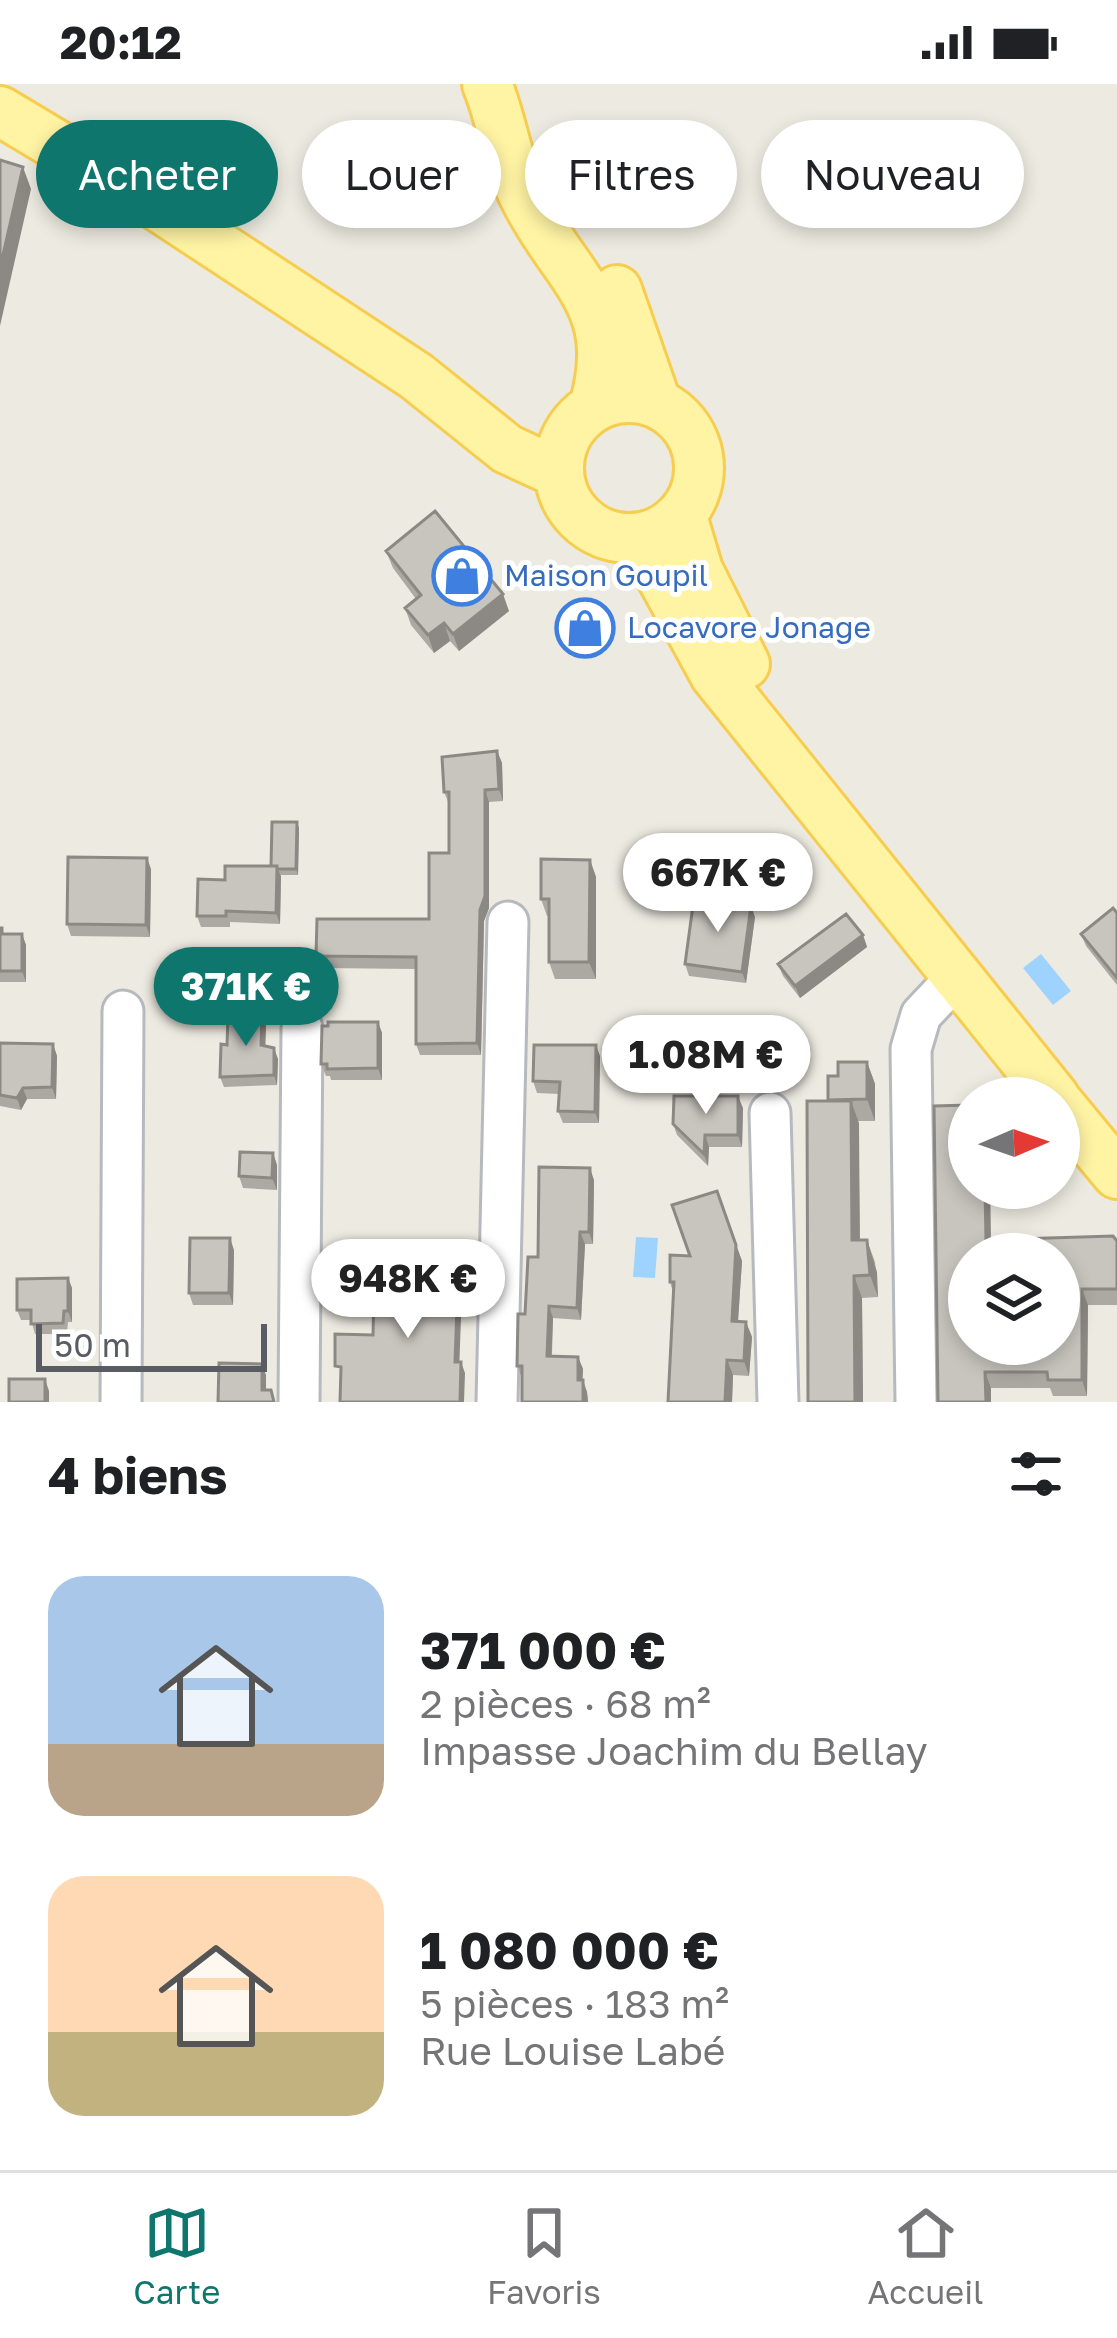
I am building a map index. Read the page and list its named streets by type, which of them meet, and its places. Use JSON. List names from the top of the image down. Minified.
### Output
{"places":{"shop":["Maison Goupil","Locavore Jonage"]},"scale_bar":"50 m","north":"right","page":{"status":"20:12","chip":["Acheter","Louer","Filtres","Nouveau"],"price":["667K €","371K €","1.08M €","948K €"],"scale":"50 m","heading":"4 biens","list":[{"name":"371 000 €","note":"2 pièces · 68 m² · Impasse Joachim du Bellay"},{"name":"1 080 000 €","note":"5 pièces · 183 m² · Rue Louise Labé"}],"tabs":["Carte","Favoris","Accueil"]}}
